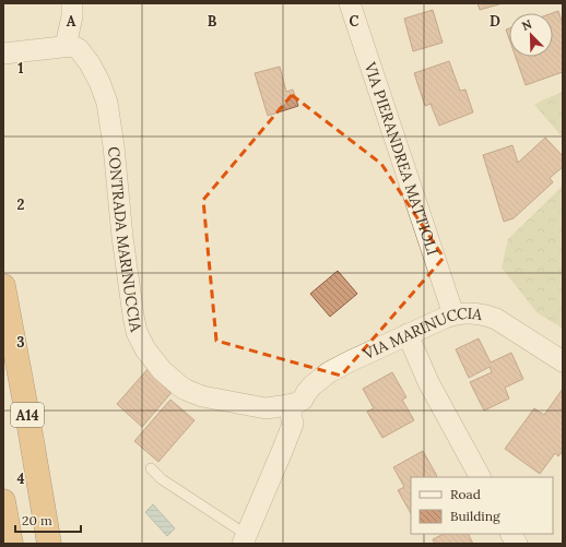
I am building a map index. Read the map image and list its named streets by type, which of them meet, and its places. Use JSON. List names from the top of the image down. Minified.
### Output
{"streets":{"highway":["A14"],"street":["VIA PIERANDREA MATTIOLI","CONTRADA MARINUCCIA","VIA MARINUCCIA"]},"crossings":[["VIA PIERANDREA MATTIOLI","VIA MARINUCCIA"],["CONTRADA MARINUCCIA","VIA MARINUCCIA"]],"legend":["Road","Building"],"scale_bar":"20 m","north":"top left","grid":{"columns":["A","B","C","D"],"rows":["1","2","3","4"]}}
